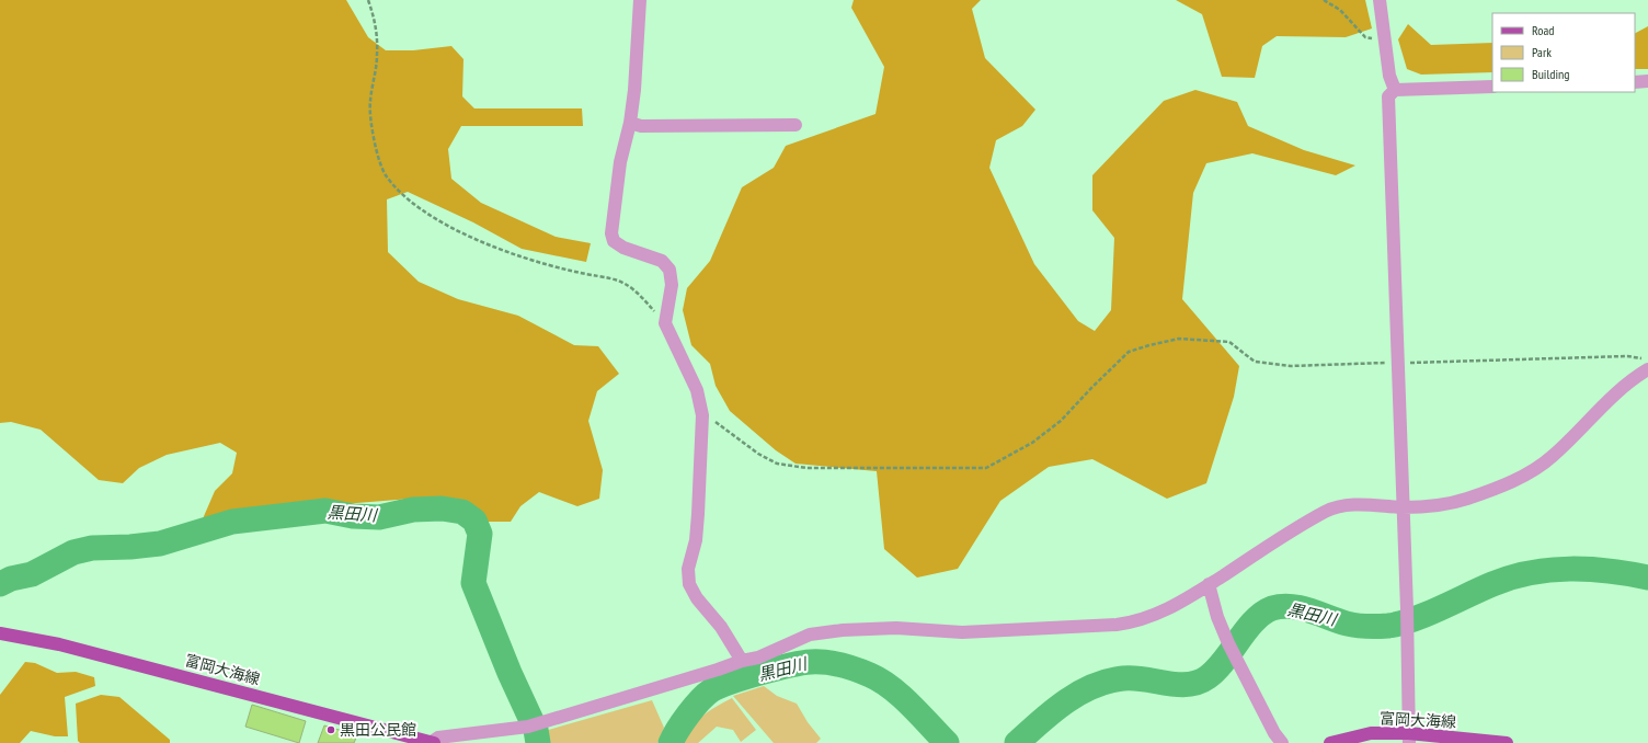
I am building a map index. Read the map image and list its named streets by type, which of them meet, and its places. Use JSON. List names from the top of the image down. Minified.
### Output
{"streets":{"main road":["富岡大海線"]},"water":["黒田川"],"places":["黒田公民館"],"legend":["Road","Park","Building"]}
